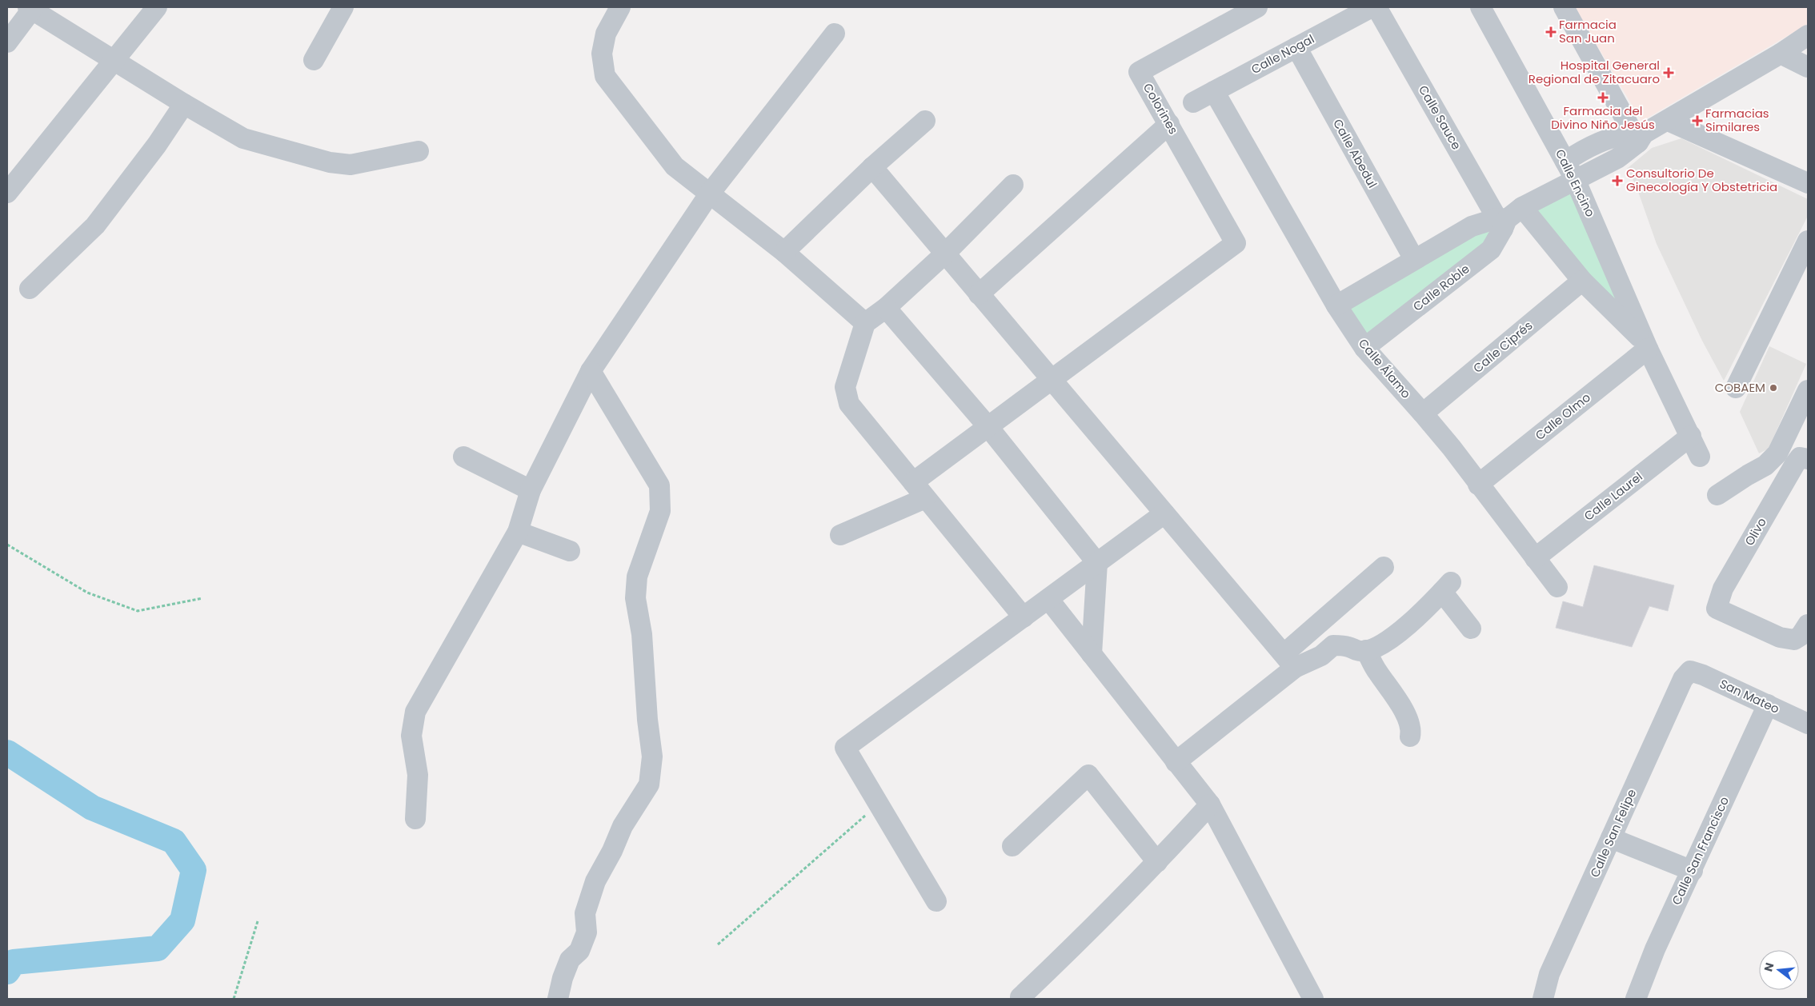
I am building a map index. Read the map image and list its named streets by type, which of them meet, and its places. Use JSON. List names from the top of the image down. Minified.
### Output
{"streets":{"street":["Calle Nogal","Colorines","Calle Sauce","Calle Abedul","Calle Encino","Calle Roble","Calle Ciprés","Calle Álamo","Calle Olmo","Calle Laurel","Olivo","San Mateo","Calle San Felipe","Calle San Francisco"]},"crossings":[["Calle Nogal","Calle Abedul"],["Calle Nogal","Calle Álamo"],["Calle Sauce","Calle Encino"],["Calle Sauce","Calle Roble"],["Calle Encino","Calle Roble"],["Calle Encino","Calle Ciprés"],["Calle Encino","Calle Olmo"],["Calle Encino","Calle Laurel"],["Calle Roble","Calle Álamo"],["Calle Ciprés","Calle Álamo"],["Calle Álamo","Calle Olmo"],["Calle Álamo","Calle Laurel"],["San Mateo","Calle San Felipe"],["San Mateo","Calle San Francisco"]],"places":{"health":["Farmacia San Juan","Hospital General Regional de Zitacuaro","Farmacia del Divino Niño Jesús","Farmacias Similares","Consultorio De Ginecología Y Obstetricia"],"other":["COBAEM"]},"north":"left"}
